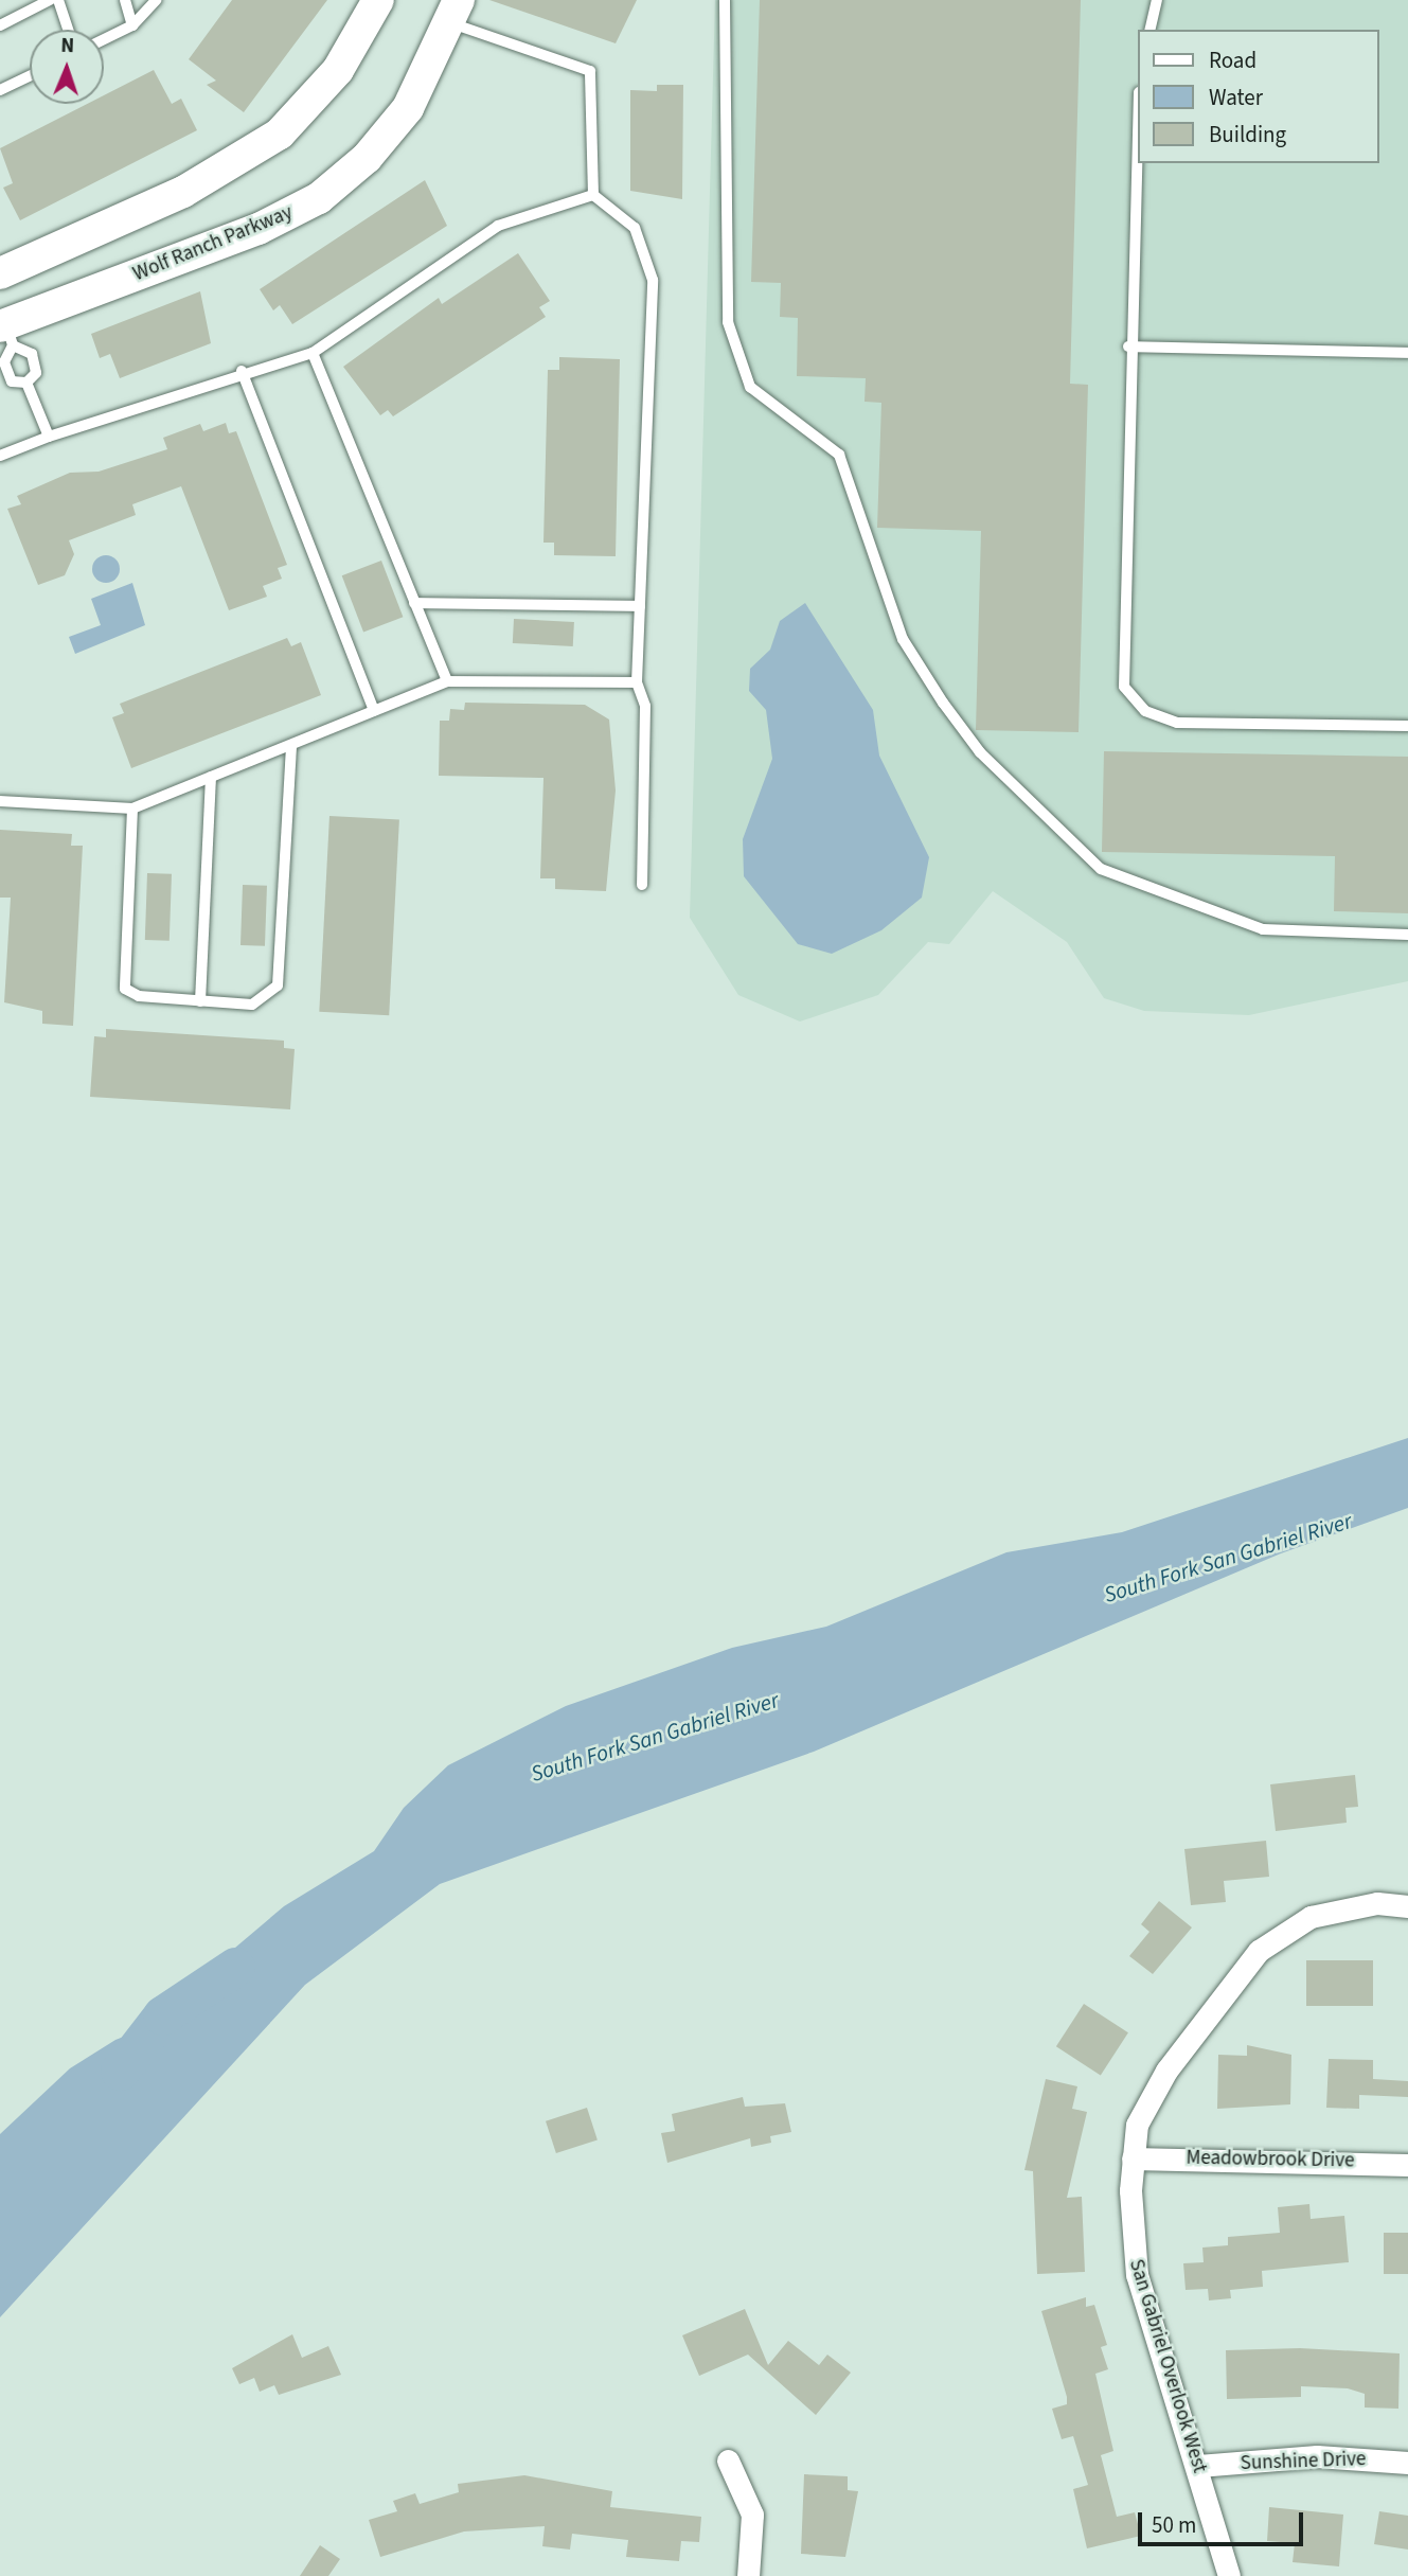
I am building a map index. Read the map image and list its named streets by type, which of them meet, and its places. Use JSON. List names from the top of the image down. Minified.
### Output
{"streets":{"street":["Wolf Ranch Parkway","Meadowbrook Drive","San Gabriel Overlook West","Sunshine Drive"]},"crossings":[["Meadowbrook Drive","San Gabriel Overlook West"],["San Gabriel Overlook West","Sunshine Drive"]],"water":["South Fork San Gabriel River"],"legend":["Road","Water","Building"],"scale_bar":"50 m","north":"top"}
